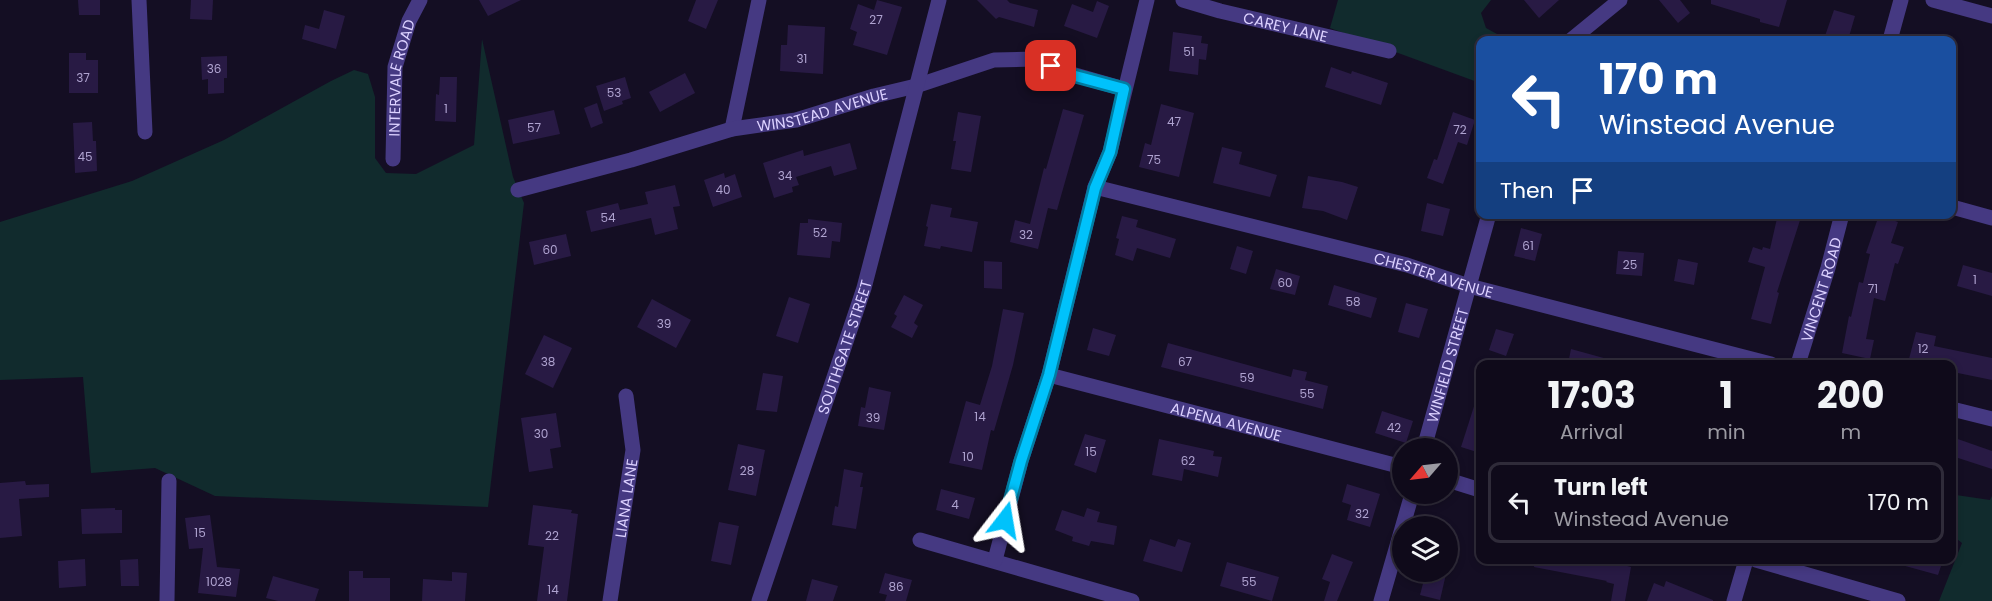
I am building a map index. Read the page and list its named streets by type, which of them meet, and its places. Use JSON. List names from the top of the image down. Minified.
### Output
{"streets":{"street":["CAREY LANE","INTERVALE ROAD","WINSTEAD AVENUE","CHESTER AVENUE","VINCENT ROAD","SOUTHGATE STREET","WINFIELD STREET","ALPENA AVENUE","LIANA LANE"]},"crossings":[["WINSTEAD AVENUE","SOUTHGATE STREET"],["CHESTER AVENUE","WINFIELD STREET"]],"house_numbers":["27","51","31","36","37","53","1","47","57","72","45","75","34","40","54","52","32","61","60","25","1","60","71","58","39","12","38","67","59","55","14","39","42","30","15","10","62","28","4","32","15","22","1028","55","86","14"],"north":"bottom left","page":{"turn":["170 m","Winstead Avenue"],"then":"Then","eta":["17:03","Arrival","1","min","200","m"],"list":[{"name":"Turn left","note":"Winstead Avenue","value":"170 m"}]}}
